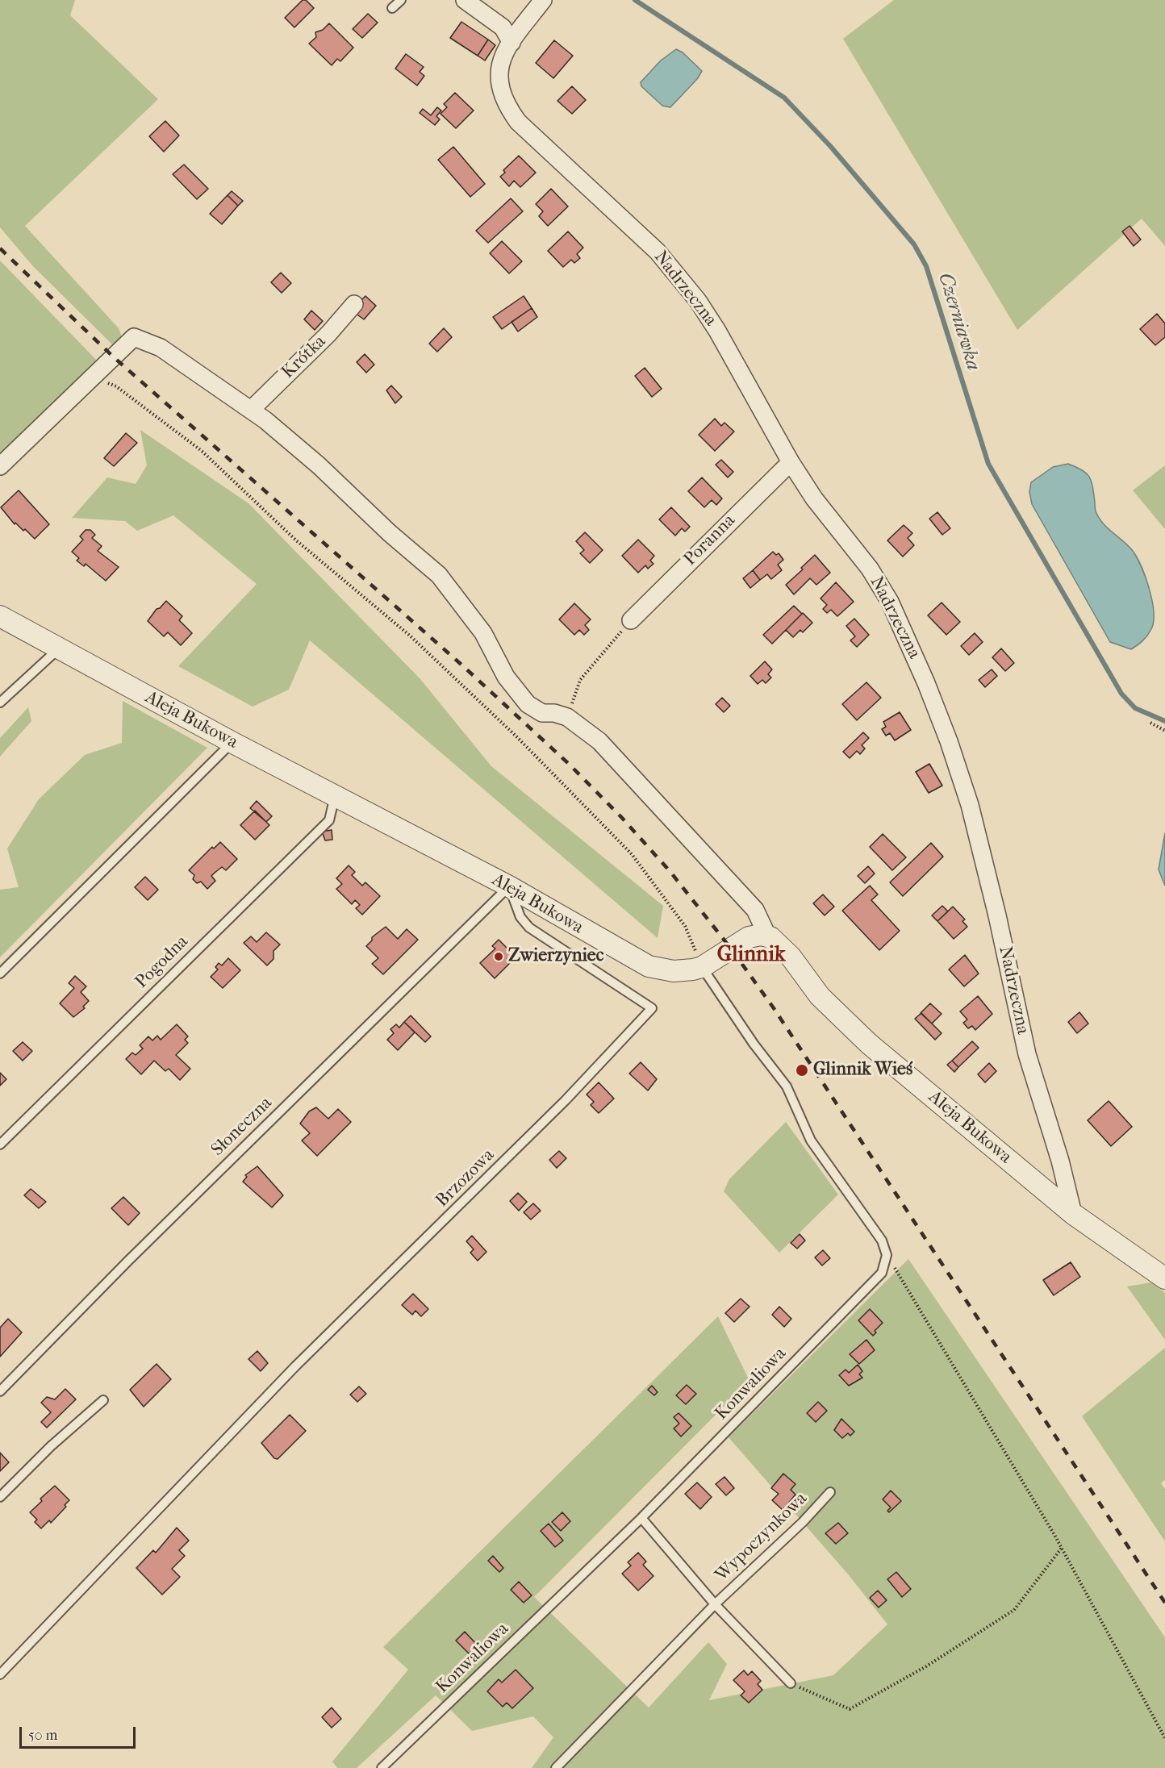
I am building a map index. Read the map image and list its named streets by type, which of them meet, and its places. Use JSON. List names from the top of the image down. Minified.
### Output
{"streets":{"street":["Nadrzeczna","Krótka","Poranna","Aleja Bukowa"],"lane":["Pogodna","Słoneczna","Brzozowa","Konwaliowa","Wypoczynkowa"]},"crossings":[["Nadrzeczna","Poranna"],["Nadrzeczna","Aleja Bukowa"],["Aleja Bukowa","Pogodna"],["Aleja Bukowa","Słoneczna"],["Aleja Bukowa","Brzozowa"],["Słoneczna","Brzozowa"]],"districts":["Glinnik"],"water":["Czerniawka"],"places":["Zwierzyniec","Glinnik Wieś"],"scale_bar":"50 m"}
